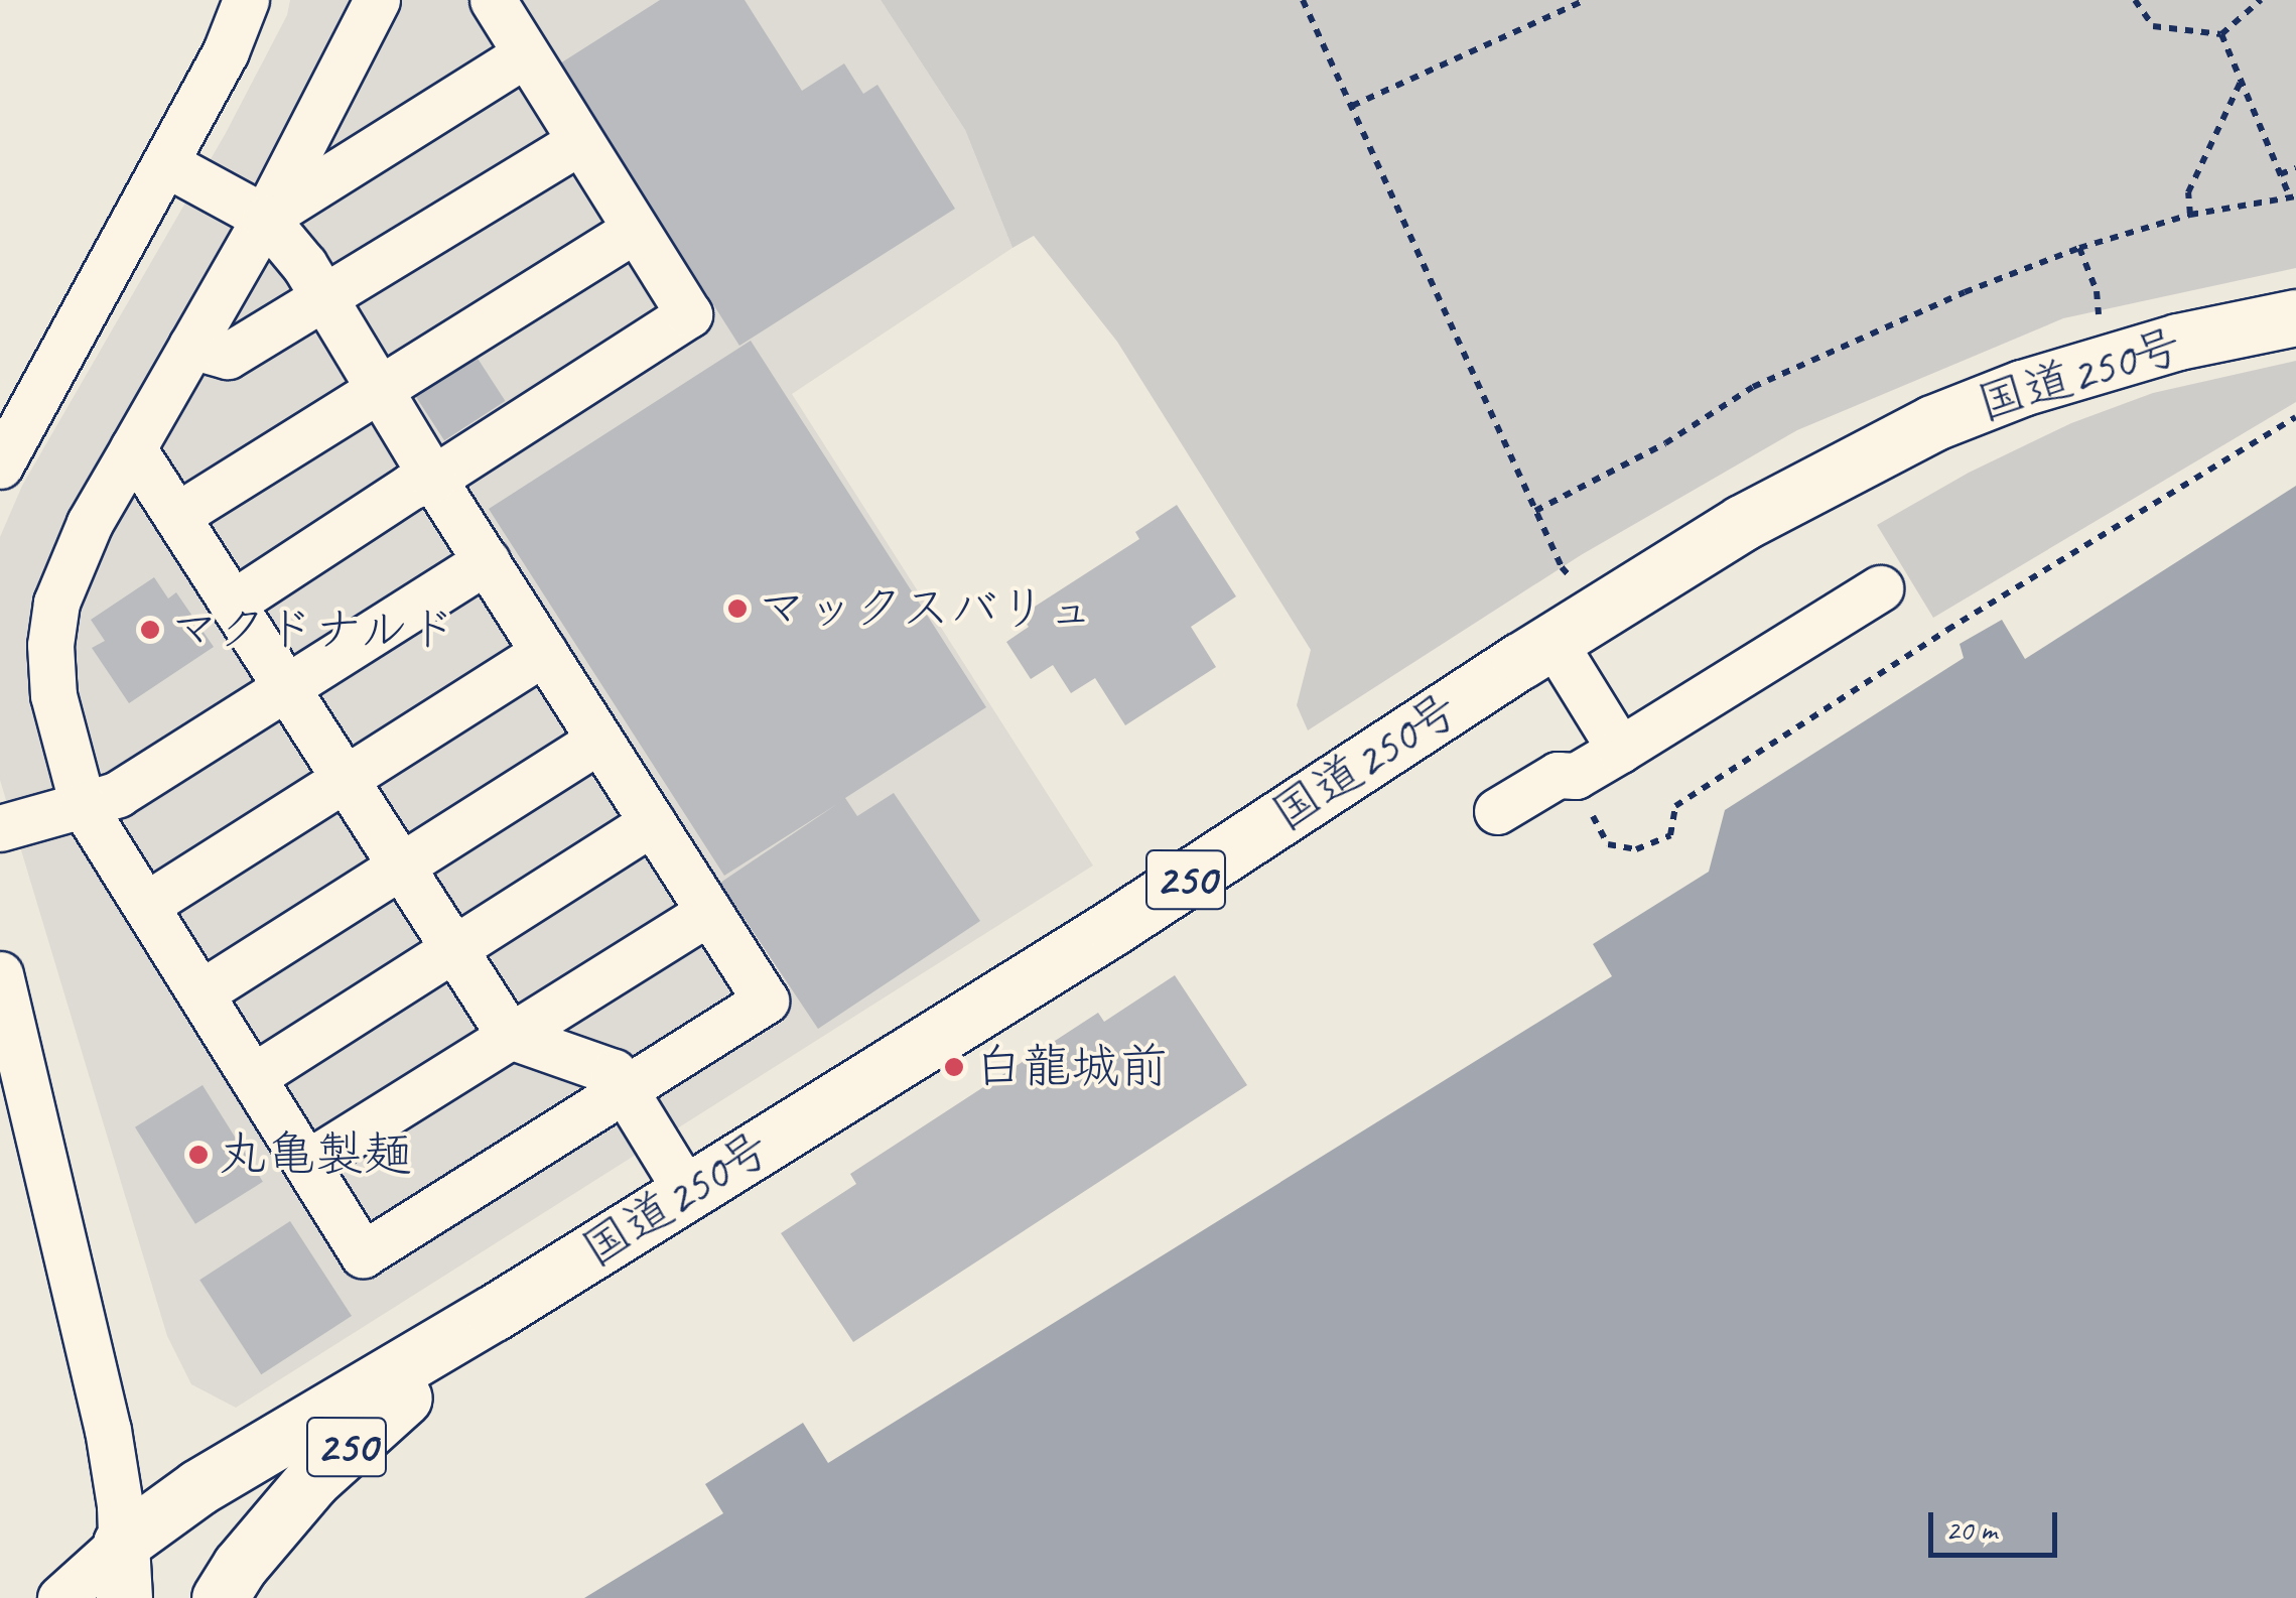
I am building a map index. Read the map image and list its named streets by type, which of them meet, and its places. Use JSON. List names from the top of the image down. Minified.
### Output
{"streets":{"highway":["国道250号","250"]},"crossings":[["国道250号","250"]],"places":["マックスバリュ","マクドナルド","白龍城前","丸亀製麺"],"scale_bar":"20 m"}
